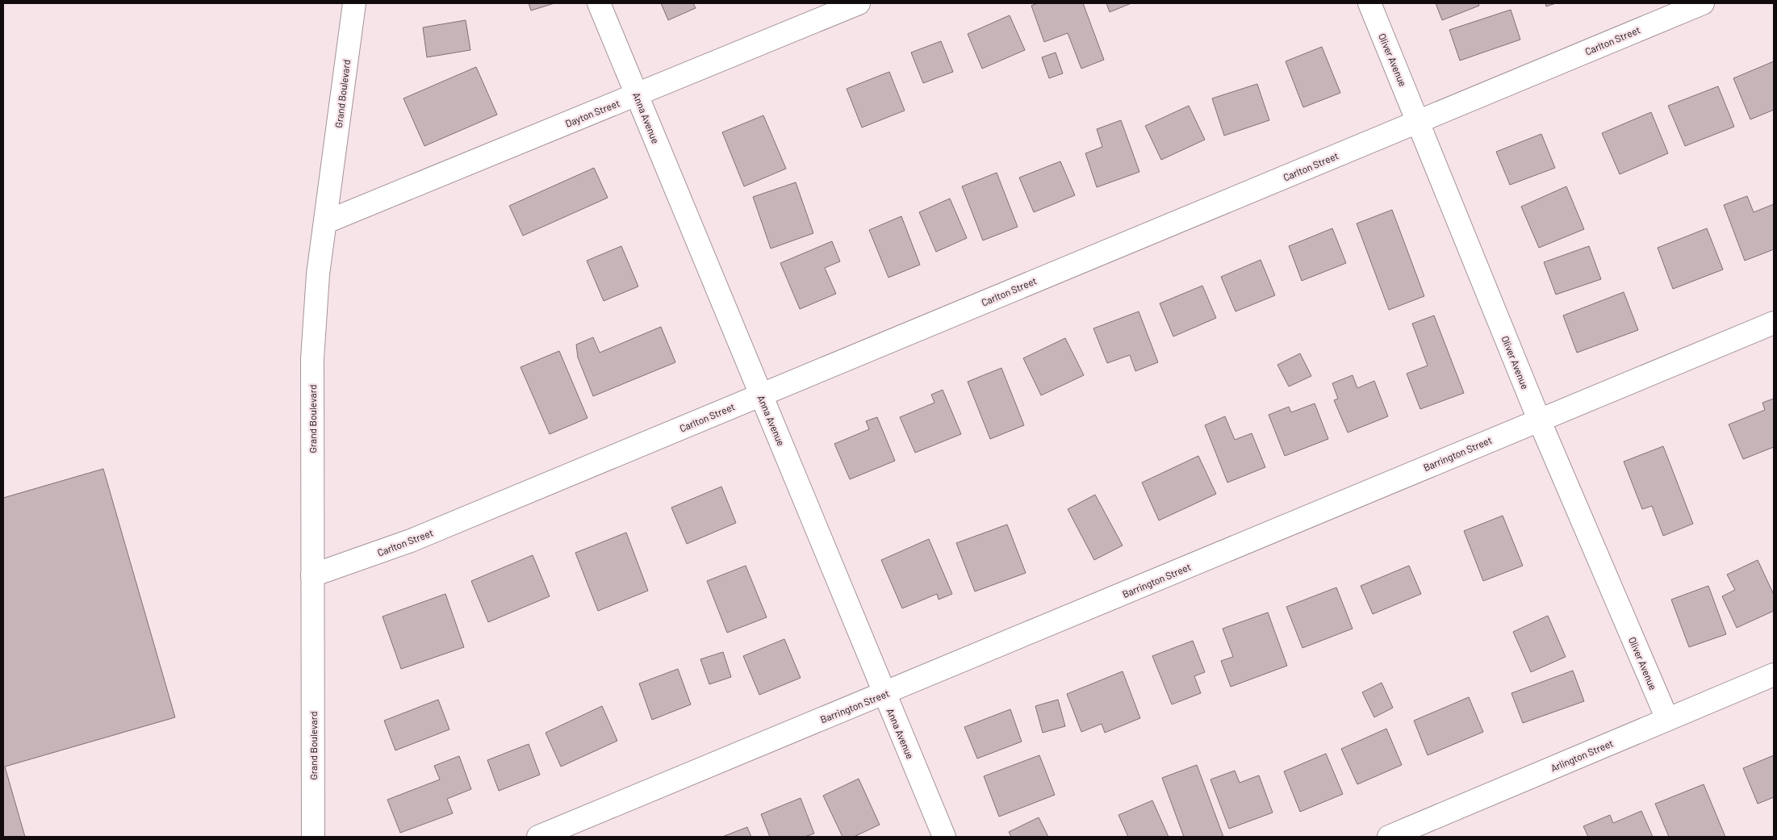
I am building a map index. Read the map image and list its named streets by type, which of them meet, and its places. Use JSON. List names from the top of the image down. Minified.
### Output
{"streets":{"street":["Carlton Street","Oliver Avenue","Grand Boulevard","Dayton Street","Anna Avenue","Barrington Street","Arlington Street"]},"crossings":[["Carlton Street","Oliver Avenue"],["Carlton Street","Grand Boulevard"],["Carlton Street","Anna Avenue"],["Oliver Avenue","Barrington Street"],["Oliver Avenue","Arlington Street"],["Grand Boulevard","Dayton Street"],["Dayton Street","Anna Avenue"],["Anna Avenue","Barrington Street"]]}
